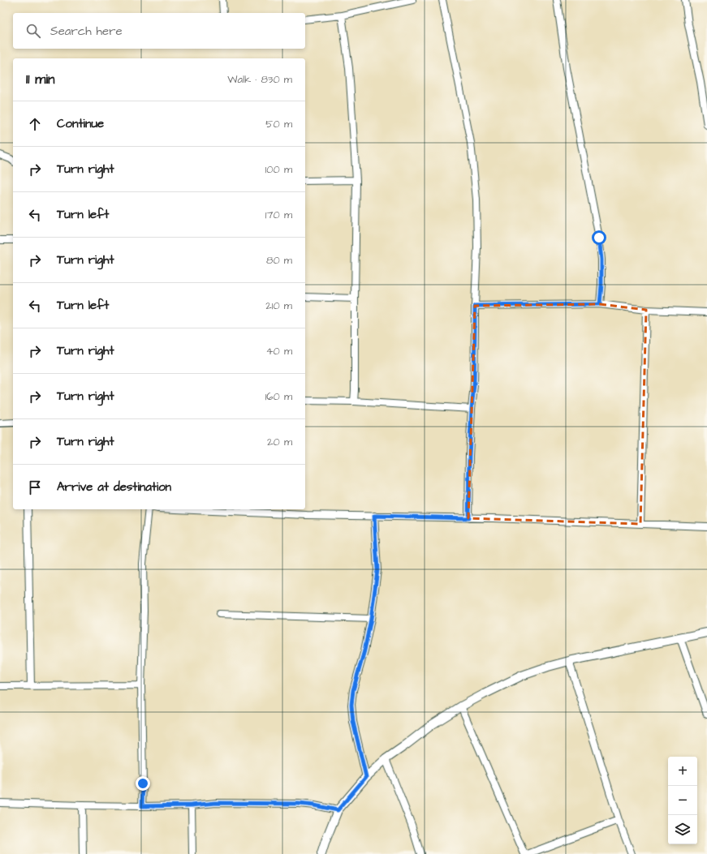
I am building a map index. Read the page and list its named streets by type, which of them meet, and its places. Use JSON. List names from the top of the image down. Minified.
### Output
{"page":{"search":"Search here","heading":["11 min","Walk · 830 m"],"list":[["Continue","50 m"],["Turn right","100 m"],["Turn left","170 m"],["Turn right","80 m"],["Turn left","210 m"],["Turn right","40 m"],["Turn right","160 m"],["Turn right","20 m"],"Arrive at destination"],"map_buttons":["+","−"]}}
